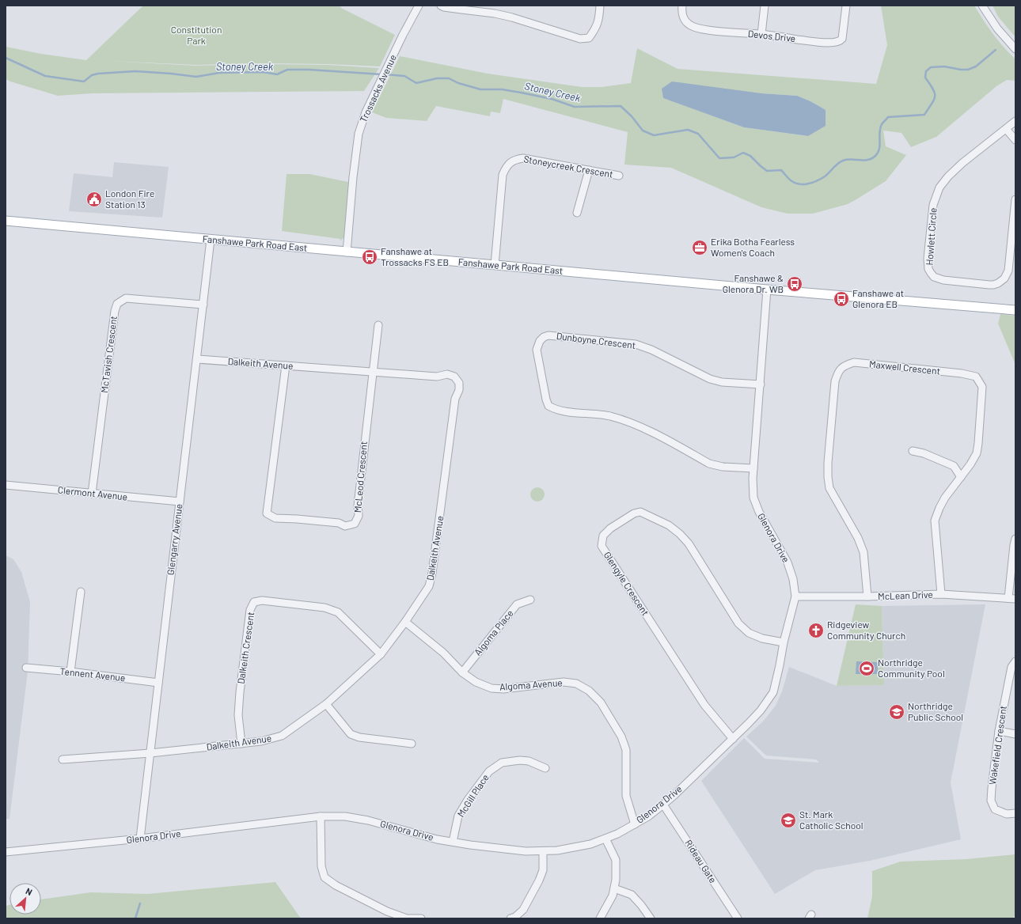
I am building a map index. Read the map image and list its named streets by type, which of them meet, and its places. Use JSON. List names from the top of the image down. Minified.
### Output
{"streets":{"main road":["Fanshawe Park Road East"],"street":["Devos Drive","Trossacks Avenue","Stoneycreek Crescent","Howlett Circle","Dunboyne Crescent","McTavish Crescent","Dalkeith Avenue","Maxwell Crescent","McLeod Crescent","Clermont Avenue","Glenora Drive","Glengarry Avenue","Glengyle Crescent","McLean Drive","Algoma Place","Dalkeith Crescent","Tennent Avenue","Algoma Avenue","Wakefield Crescent","McGill Place","Rideau Gate"]},"crossings":[["Trossacks Avenue","Fanshawe Park Road East"],["Stoneycreek Crescent","Fanshawe Park Road East"],["Fanshawe Park Road East","Glenora Drive"],["Fanshawe Park Road East","Glengarry Avenue"],["Dunboyne Crescent","Glenora Drive"],["McTavish Crescent","Clermont Avenue"],["McTavish Crescent","Glengarry Avenue"],["Dalkeith Avenue","McLeod Crescent"],["Dalkeith Avenue","Glengarry Avenue"],["Dalkeith Avenue","Dalkeith Crescent"],["Dalkeith Avenue","Algoma Avenue"],["Maxwell Crescent","McLean Drive"],["Clermont Avenue","Glengarry Avenue"],["Glenora Drive","Glengarry Avenue"],["Glenora Drive","Glengyle Crescent"],["Glenora Drive","McLean Drive"],["Glenora Drive","Algoma Avenue"],["Glenora Drive","McGill Place"],["Glenora Drive","Rideau Gate"],["Glengarry Avenue","Tennent Avenue"],["Algoma Place","Algoma Avenue"]],"water":["Stoney Creek"],"parks":["Constitution Park"],"places":{"public building":["London Fire Station 13"],"office":["Erika Botha Fearless Women's Coach"],"bus stop":["Fanshawe at Trossacks FS EB","Fanshawe & Glenora Dr. WB","Fanshawe at Glenora EB"],"church":["Ridgeview Community Church"],"sports":["Northridge Community Pool"],"school or university":["Northridge Public School","St. Mark Catholic School"]},"north":"top right"}
